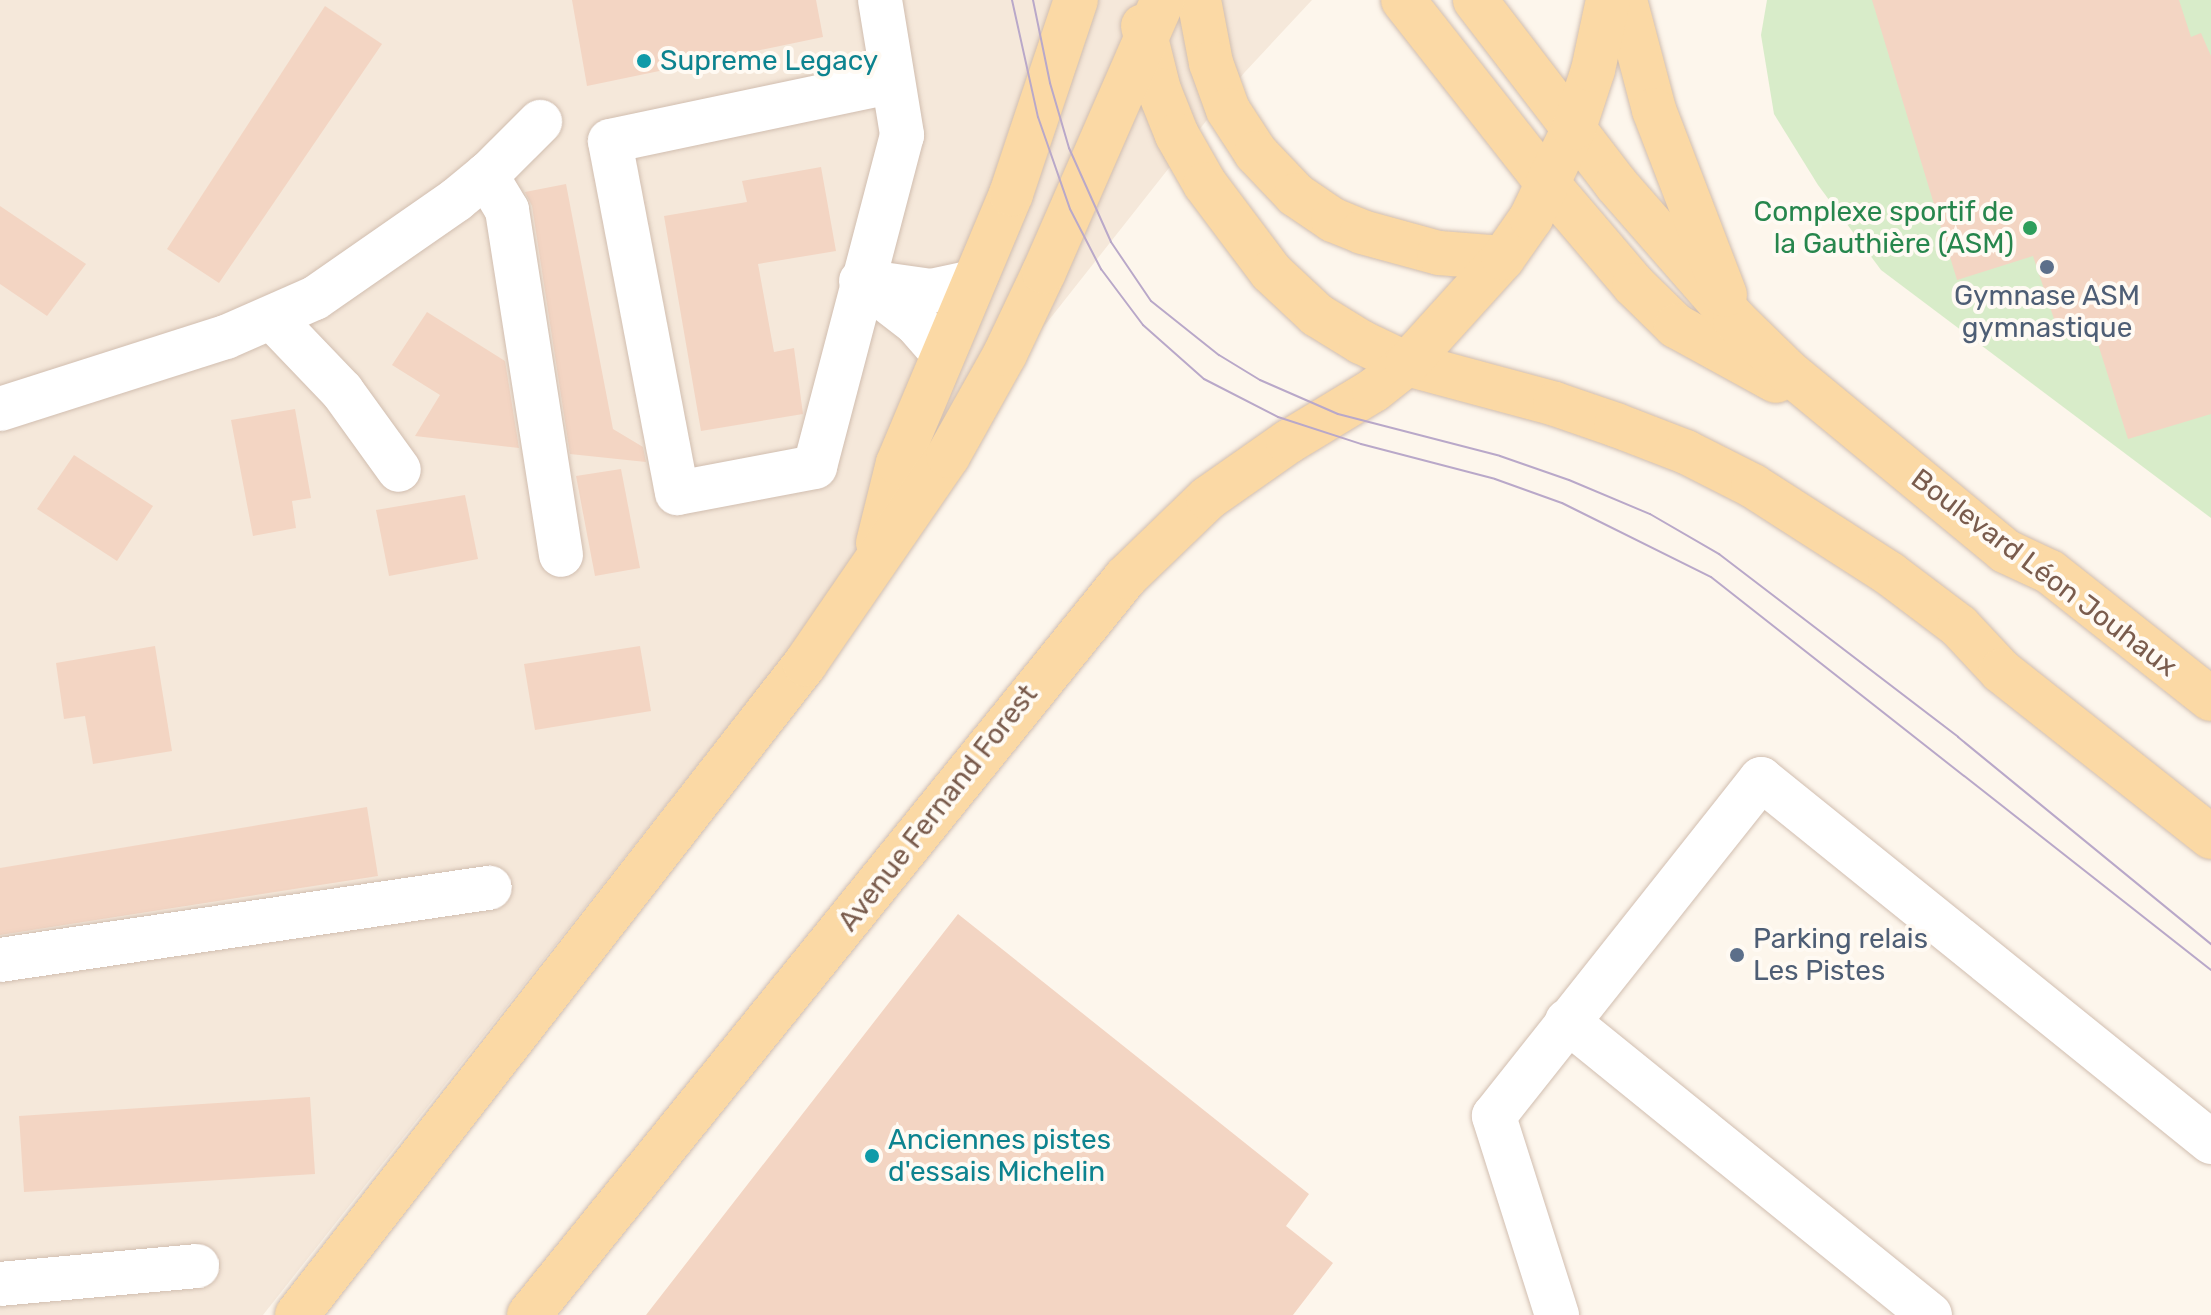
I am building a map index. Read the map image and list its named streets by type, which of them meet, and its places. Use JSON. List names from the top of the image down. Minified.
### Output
{"streets":{"main road":["Boulevard Léon Jouhaux","Avenue Fernand Forest"]},"places":["Supreme Legacy","Complexe sportif de la Gauthière (ASM)","Gymnase ASM gymnastique","Parking relais Les Pistes","Anciennes pistes d'essais Michelin"]}
